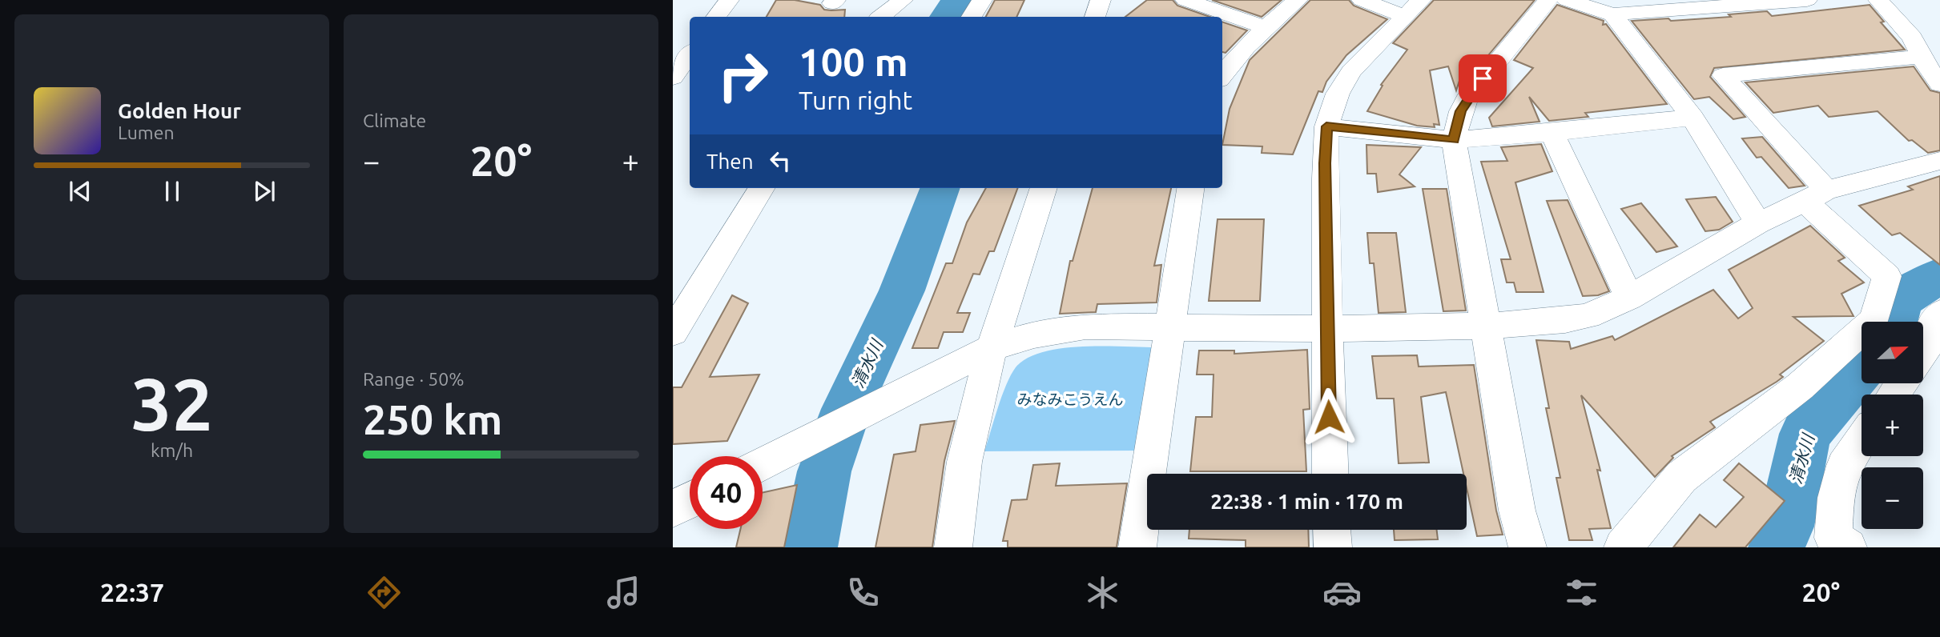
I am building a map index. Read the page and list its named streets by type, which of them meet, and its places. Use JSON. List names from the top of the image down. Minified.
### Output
{"water":["清水川"],"parks":["みなみこうえん"],"north":"right","page":{"tile":["Climate",["32","km/h"],["Range · 50%","250 km"]],"turn":["100 m","Turn right"],"song":["Golden Hour","Lumen"],"then":"Then","heat":["−","20°","+"],"map_buttons":["+","−"],"limit":"40","trip":"22:38 · 1 min · 170 m","tabs":["22:37","20°"]}}
